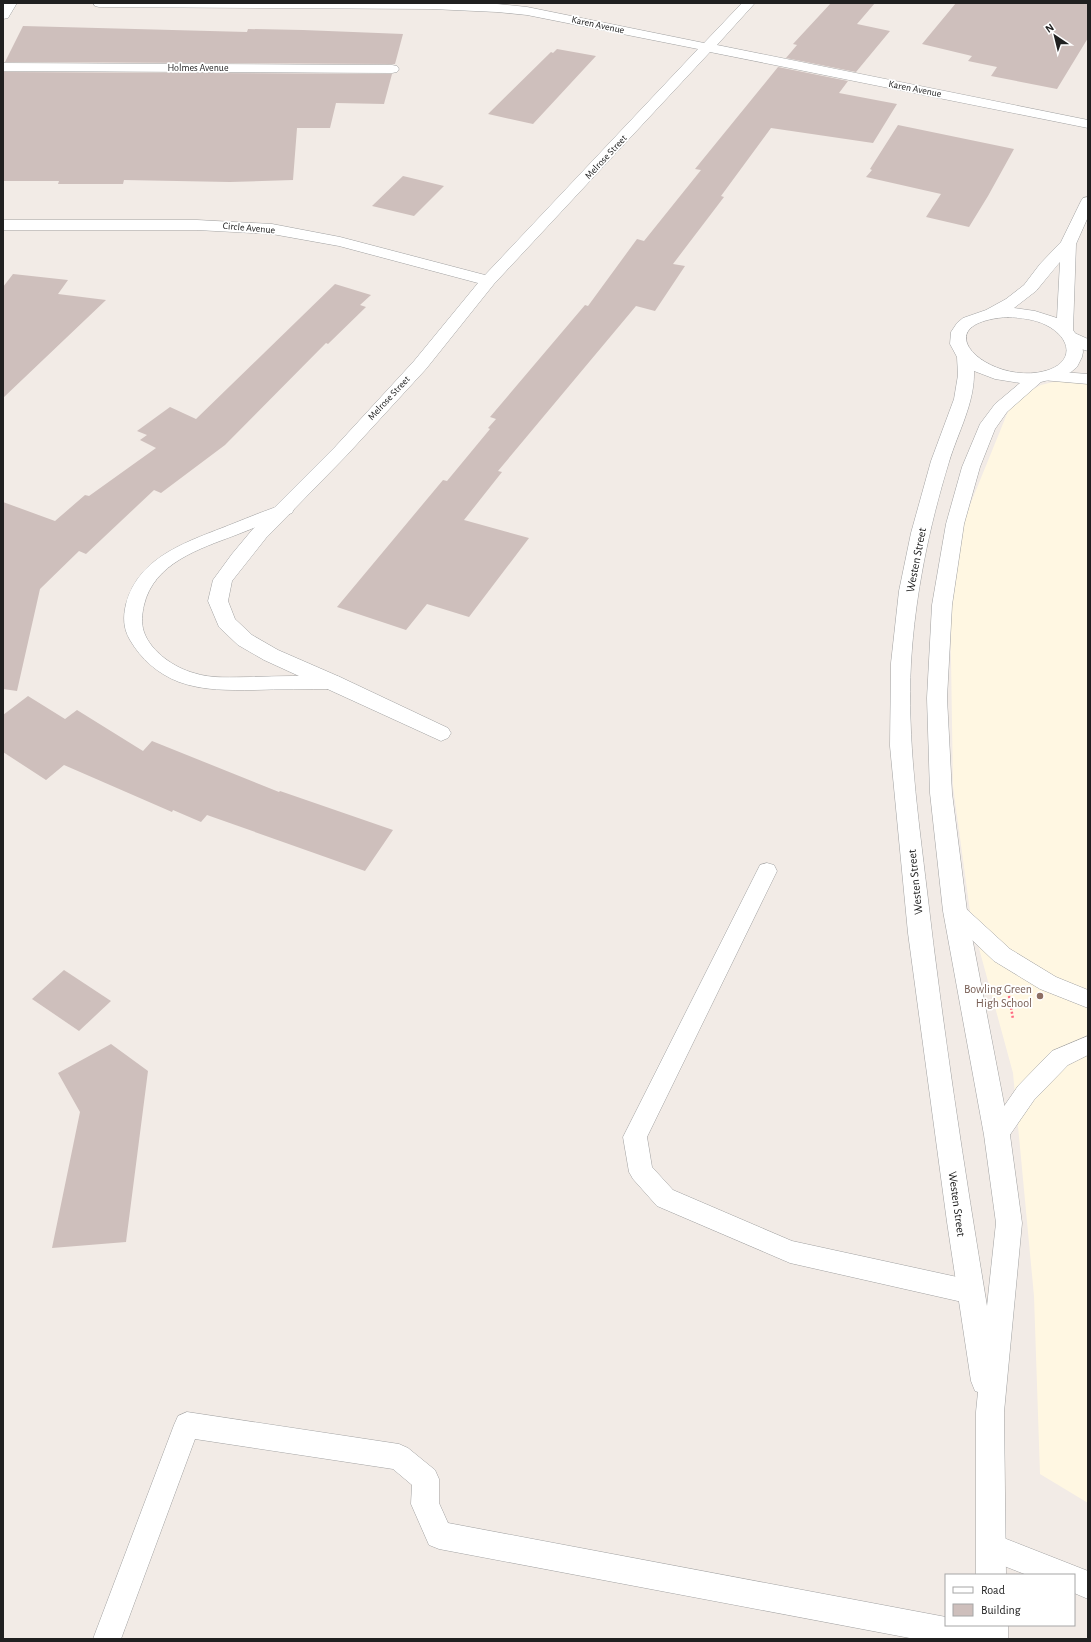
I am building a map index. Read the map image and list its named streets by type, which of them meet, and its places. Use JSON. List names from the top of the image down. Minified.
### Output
{"streets":{"street":["Karen Avenue","Holmes Avenue","Melrose Street","Circle Avenue","Westen Street"]},"crossings":[["Karen Avenue","Melrose Street"],["Melrose Street","Circle Avenue"]],"places":["Bowling Green High School"],"legend":["Road","Building"],"north":"top left"}
